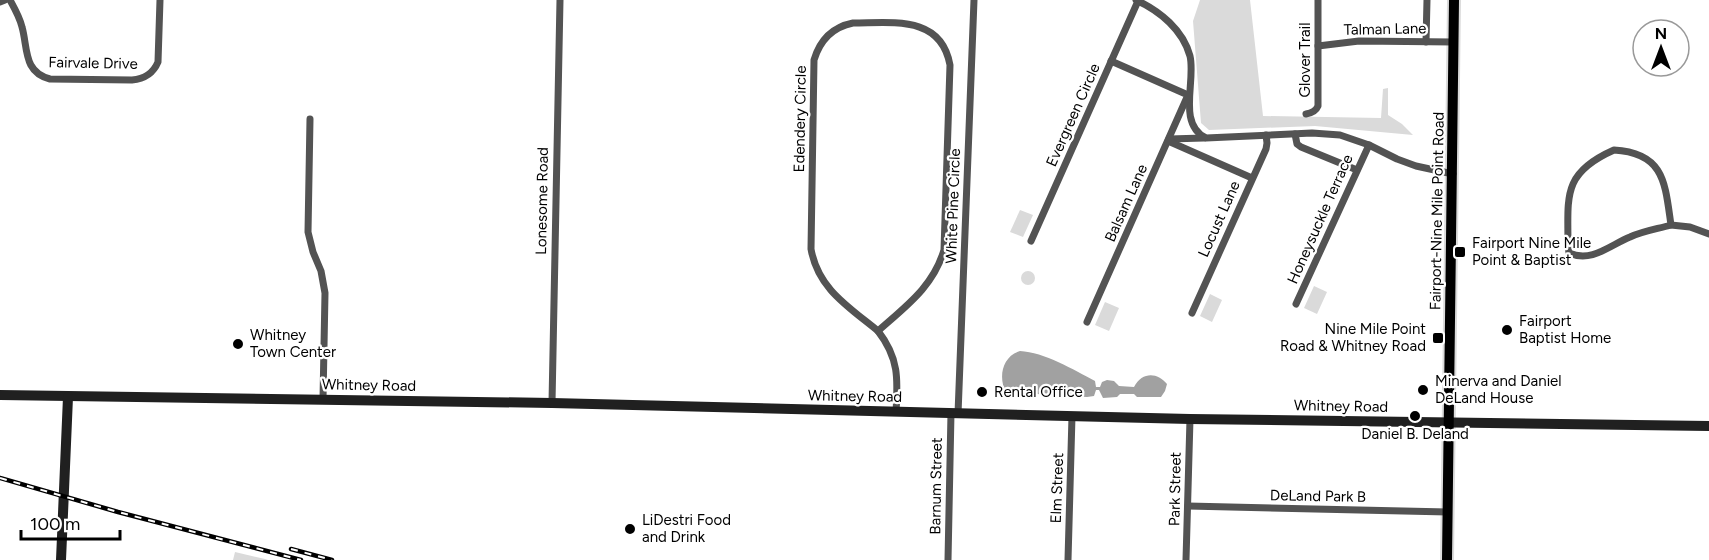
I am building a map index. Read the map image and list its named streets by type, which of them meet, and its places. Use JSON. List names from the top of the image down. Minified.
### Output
{"streets":{"main road":["Fairport-Nine Mile Point Road","Whitney Road"],"street":["Talman Lane","Glover Trail","Fairvale Drive","Evergreen Circle","Edendery Circle","Lonesome Road","Balsam Lane","White Pine Circle","Locust Lane","Honeysuckle Terrace","Barnum Street","Elm Street","Park Street","DeLand Park B"]},"crossings":[["Talman Lane","Glover Trail"],["Talman Lane","Fairport-Nine Mile Point Road"],["Edendery Circle","Whitney Road"],["Lonesome Road","Whitney Road"],["White Pine Circle","Whitney Road"],["White Pine Circle","Barnum Street"],["Fairport-Nine Mile Point Road","Whitney Road"],["Fairport-Nine Mile Point Road","DeLand Park B"],["Whitney Road","Barnum Street"],["Whitney Road","Elm Street"],["Whitney Road","Park Street"],["Park Street","DeLand Park B"]],"places":{"transit":["Fairport Nine Mile Point & Baptist","Nine Mile Point Road & Whitney Road"],"other":["Fairport Baptist Home","Whitney Town Center","Minerva and Daniel DeLand House","Rental Office","Daniel B. Deland","LiDestri Food and Drink"]},"scale_bar":"100 m","north":"top"}
